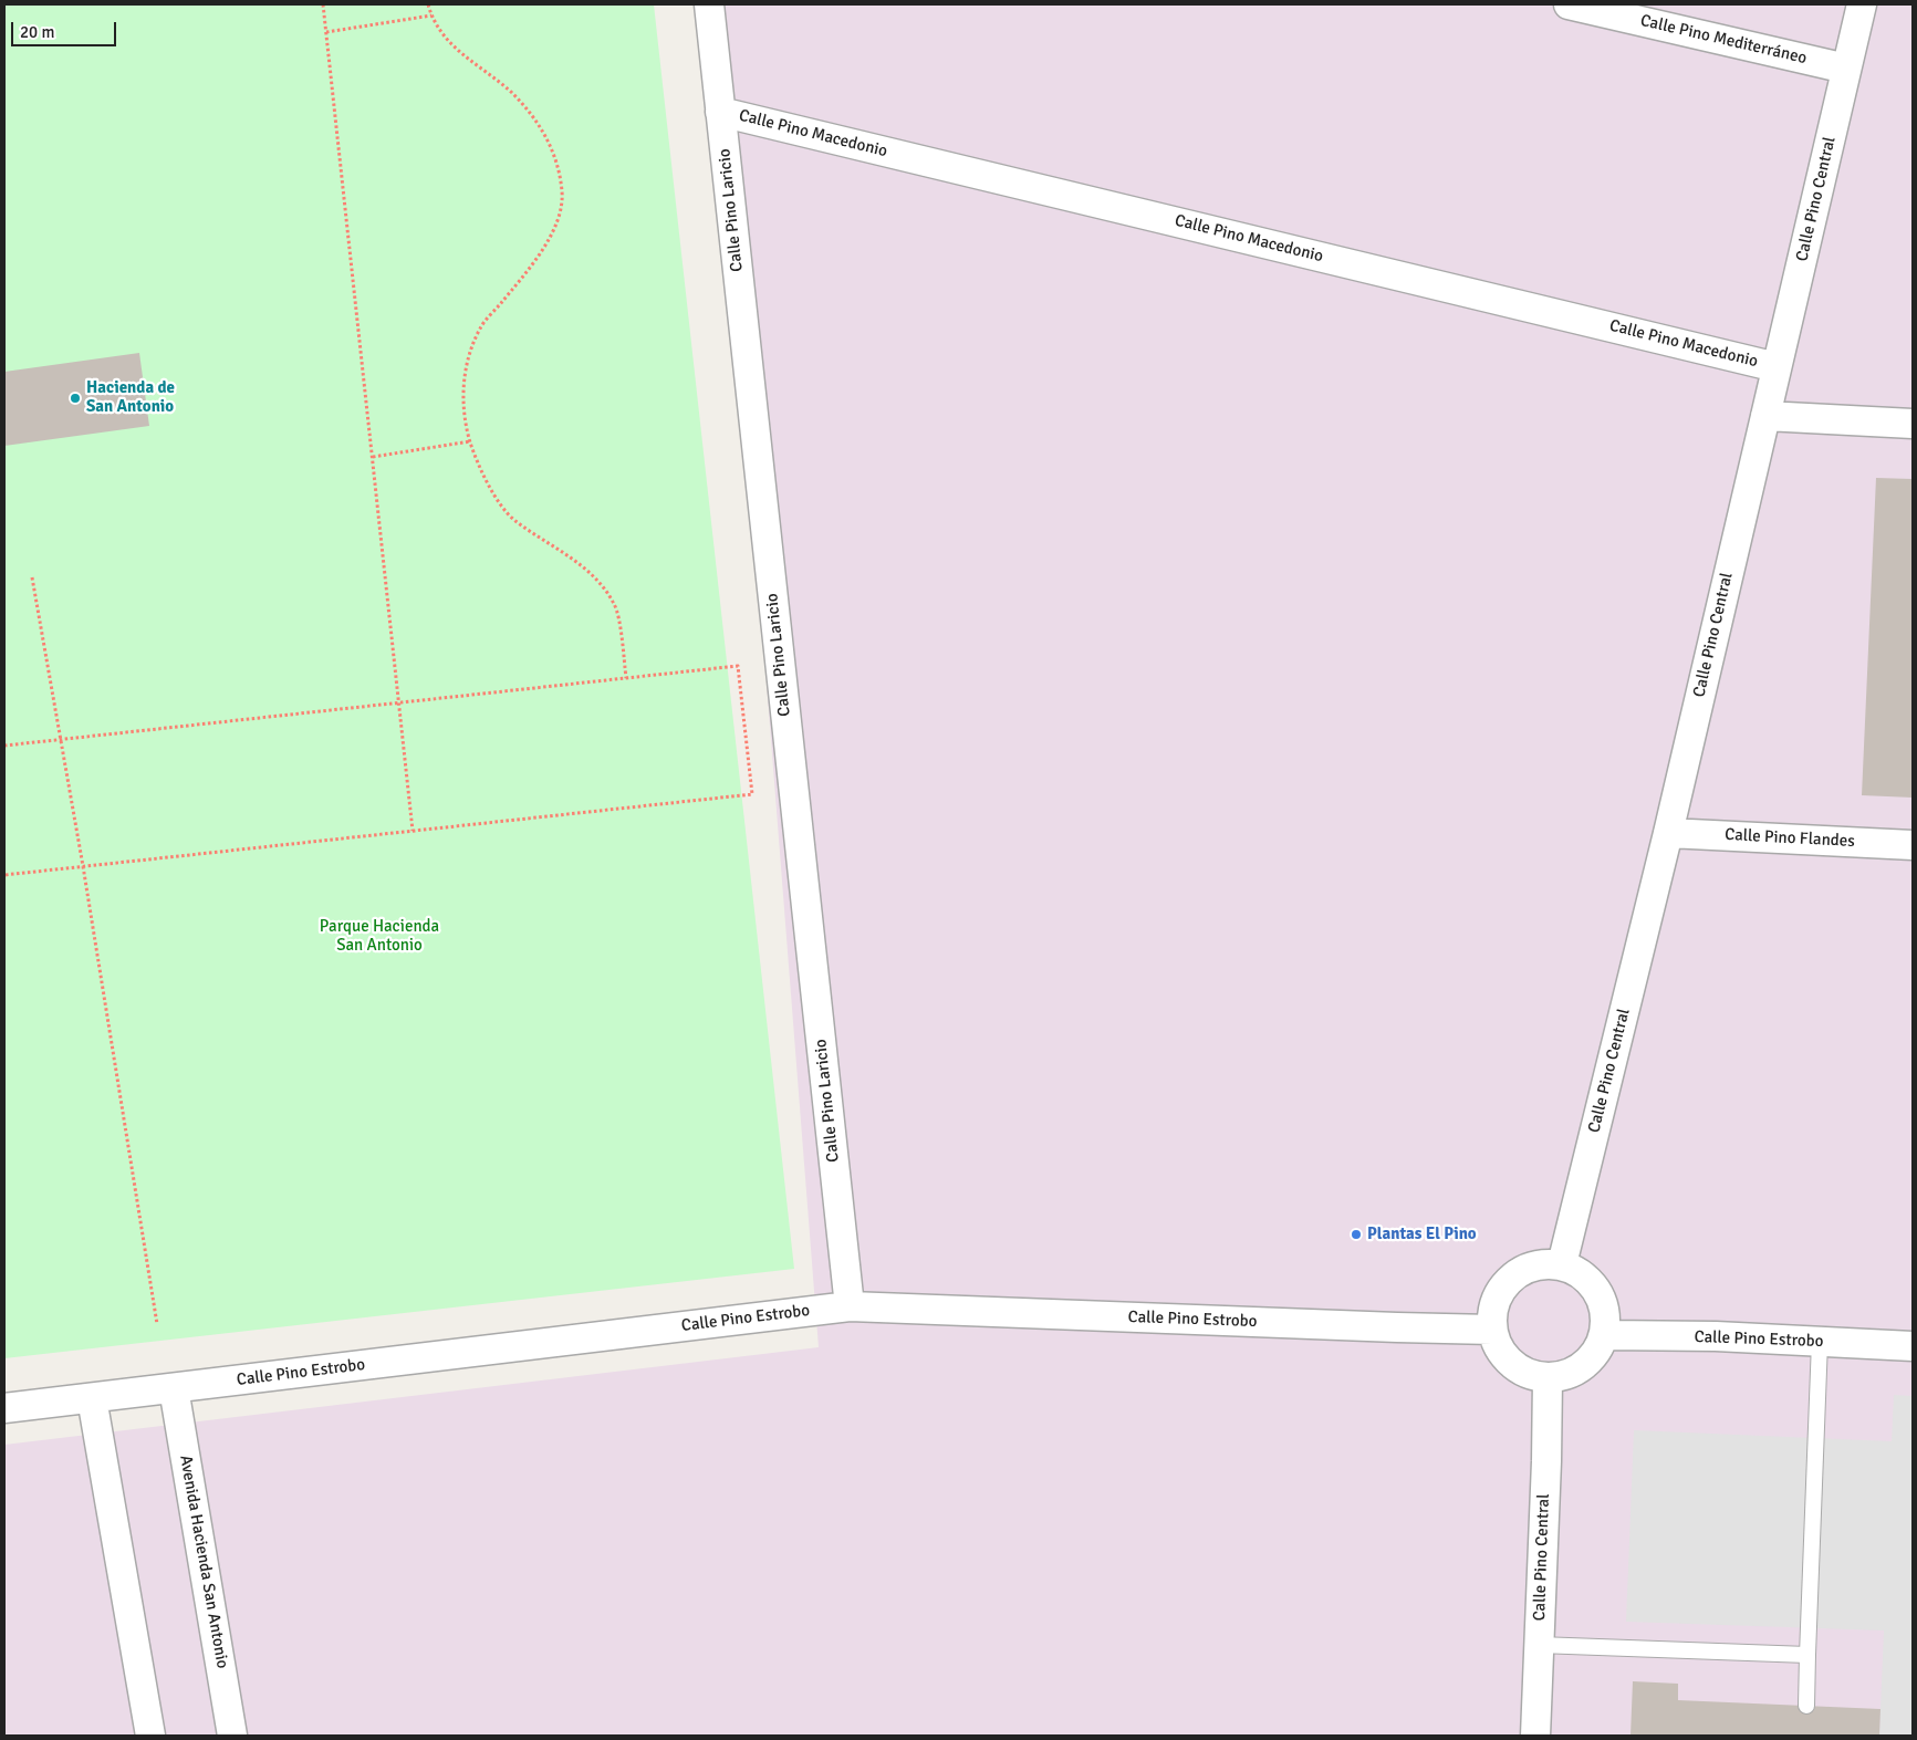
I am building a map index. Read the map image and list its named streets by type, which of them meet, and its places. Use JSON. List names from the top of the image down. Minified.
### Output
{"streets":{"street":["Calle Pino Mediterráneo","Calle Pino Macedonio","Calle Pino Central","Calle Pino Laricio","Calle Pino Flandes","Calle Pino Estrobo","Avenida Hacienda San Antonio"]},"crossings":[["Calle Pino Mediterráneo","Calle Pino Central"],["Calle Pino Macedonio","Calle Pino Central"],["Calle Pino Macedonio","Calle Pino Laricio"],["Calle Pino Central","Calle Pino Flandes"],["Calle Pino Central","Calle Pino Estrobo"],["Calle Pino Laricio","Calle Pino Estrobo"],["Calle Pino Estrobo","Avenida Hacienda San Antonio"]],"parks":["Parque Hacienda San Antonio"],"places":["Hacienda de San Antonio","Plantas El Pino"],"scale_bar":"20 m"}
